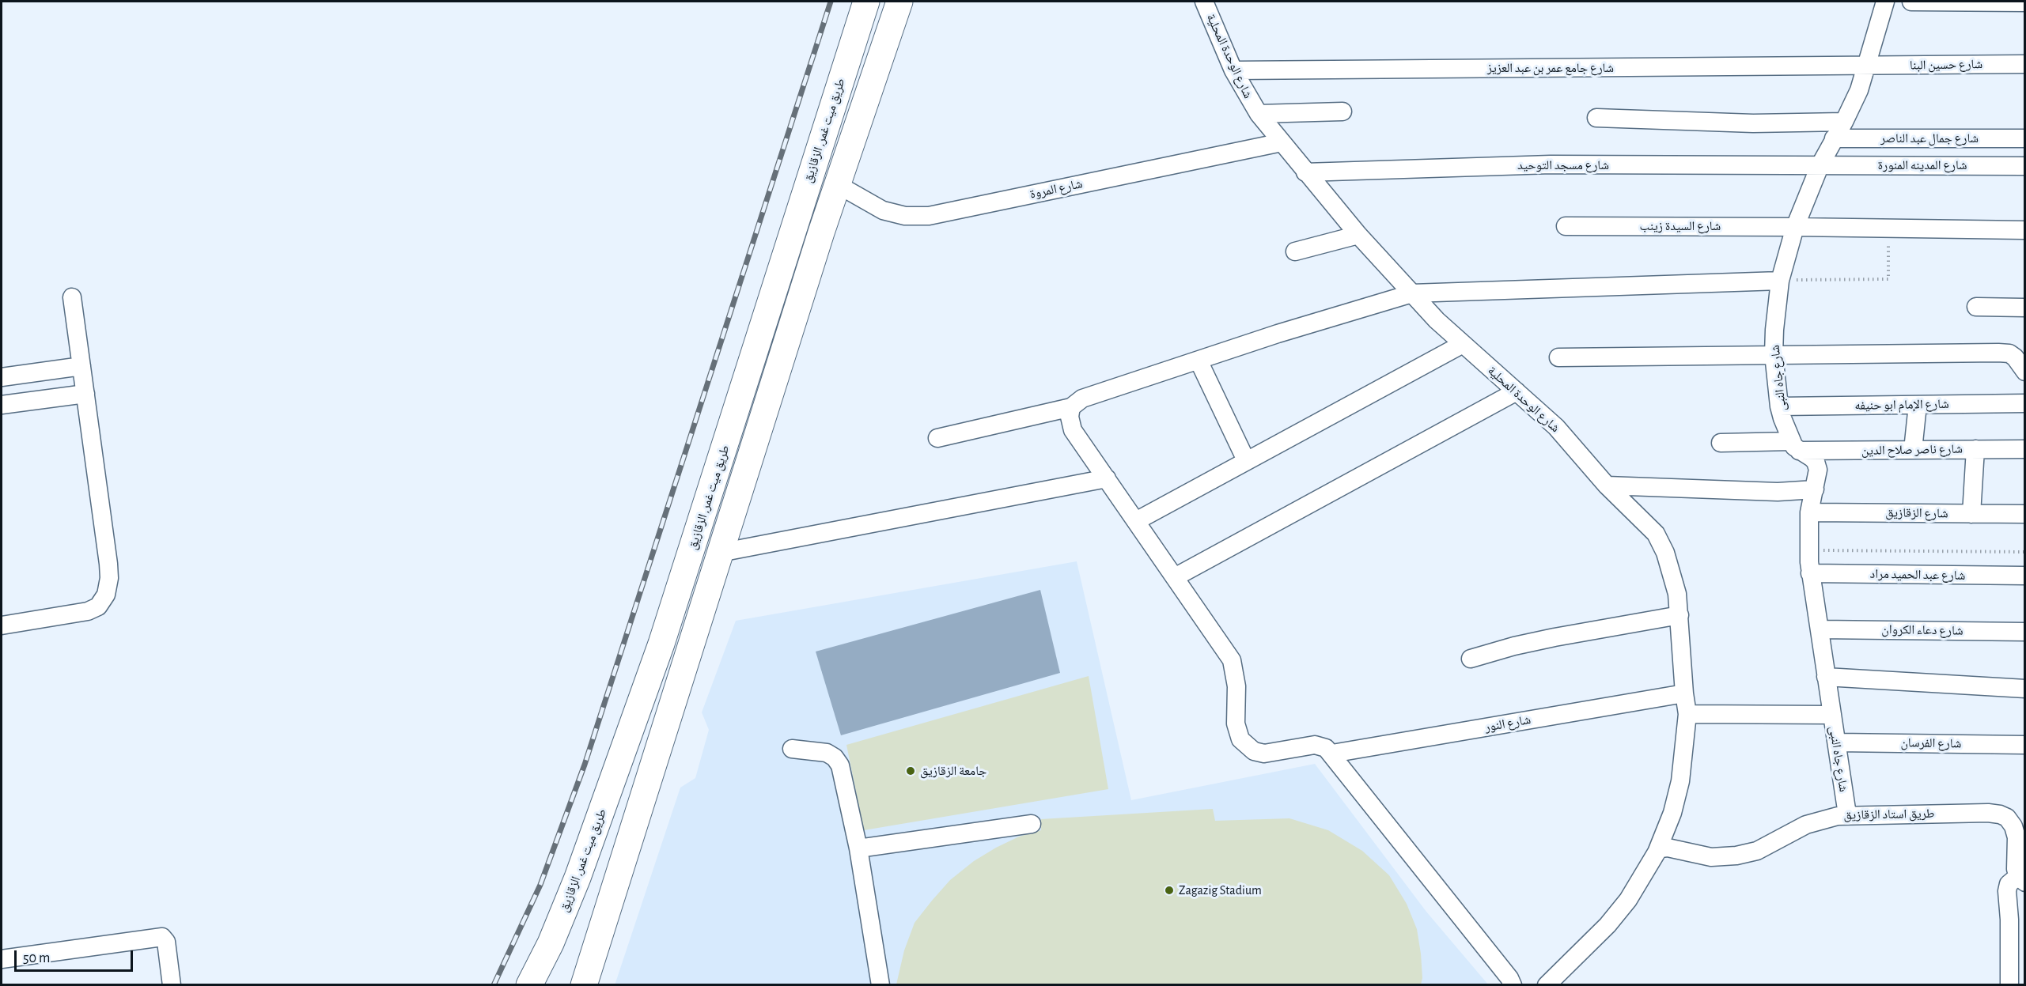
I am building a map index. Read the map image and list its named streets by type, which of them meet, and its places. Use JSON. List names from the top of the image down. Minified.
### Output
{"streets":{"highway":["طريق ميت غمر, الزقازيق"],"street":["شارع الوحدة المحلية","شارع حسين البنا","شارع جامع عمر بن عبد العزيز","شارع جمال عبد الناصر","شارع مسجد التوحيد","شارع المدينه المنورة","شارع المروة","شارع السيدة زينب","شارع جاه النبى","شارع الإمام ابو حنيفه","شارع ناصر صلاح الدين","شارع الزقازيق","شارع عبد الحميد مراد","شارع دعاء الكروان","شارع النور","شارع الفرسان","طريق استاد الزقازيق"]},"crossings":[["شارع الوحدة المحلية","شارع جامع عمر بن عبد العزيز"],["شارع الوحدة المحلية","شارع مسجد التوحيد"],["شارع الوحدة المحلية","شارع المروة"],["شارع الوحدة المحلية","شارع النور"],["شارع الوحدة المحلية","طريق استاد الزقازيق"],["شارع حسين البنا","شارع جامع عمر بن عبد العزيز"],["شارع حسين البنا","شارع جاه النبى"],["شارع جامع عمر بن عبد العزيز","شارع جاه النبى"],["طريق ميت غمر, الزقازيق","شارع المروة"],["شارع جمال عبد الناصر","شارع جاه النبى"],["شارع مسجد التوحيد","شارع المدينه المنورة"],["شارع مسجد التوحيد","شارع جاه النبى"],["شارع المدينه المنورة","شارع جاه النبى"],["شارع السيدة زينب","شارع جاه النبى"],["شارع جاه النبى","شارع الإمام ابو حنيفه"],["شارع جاه النبى","شارع ناصر صلاح الدين"],["شارع جاه النبى","شارع الزقازيق"],["شارع جاه النبى","شارع عبد الحميد مراد"],["شارع جاه النبى","شارع دعاء الكروان"],["شارع جاه النبى","شارع الفرسان"],["شارع جاه النبى","طريق استاد الزقازيق"]],"places":["جامعة الزقازيق","Zagazig Stadium"],"scale_bar":"50 m"}
